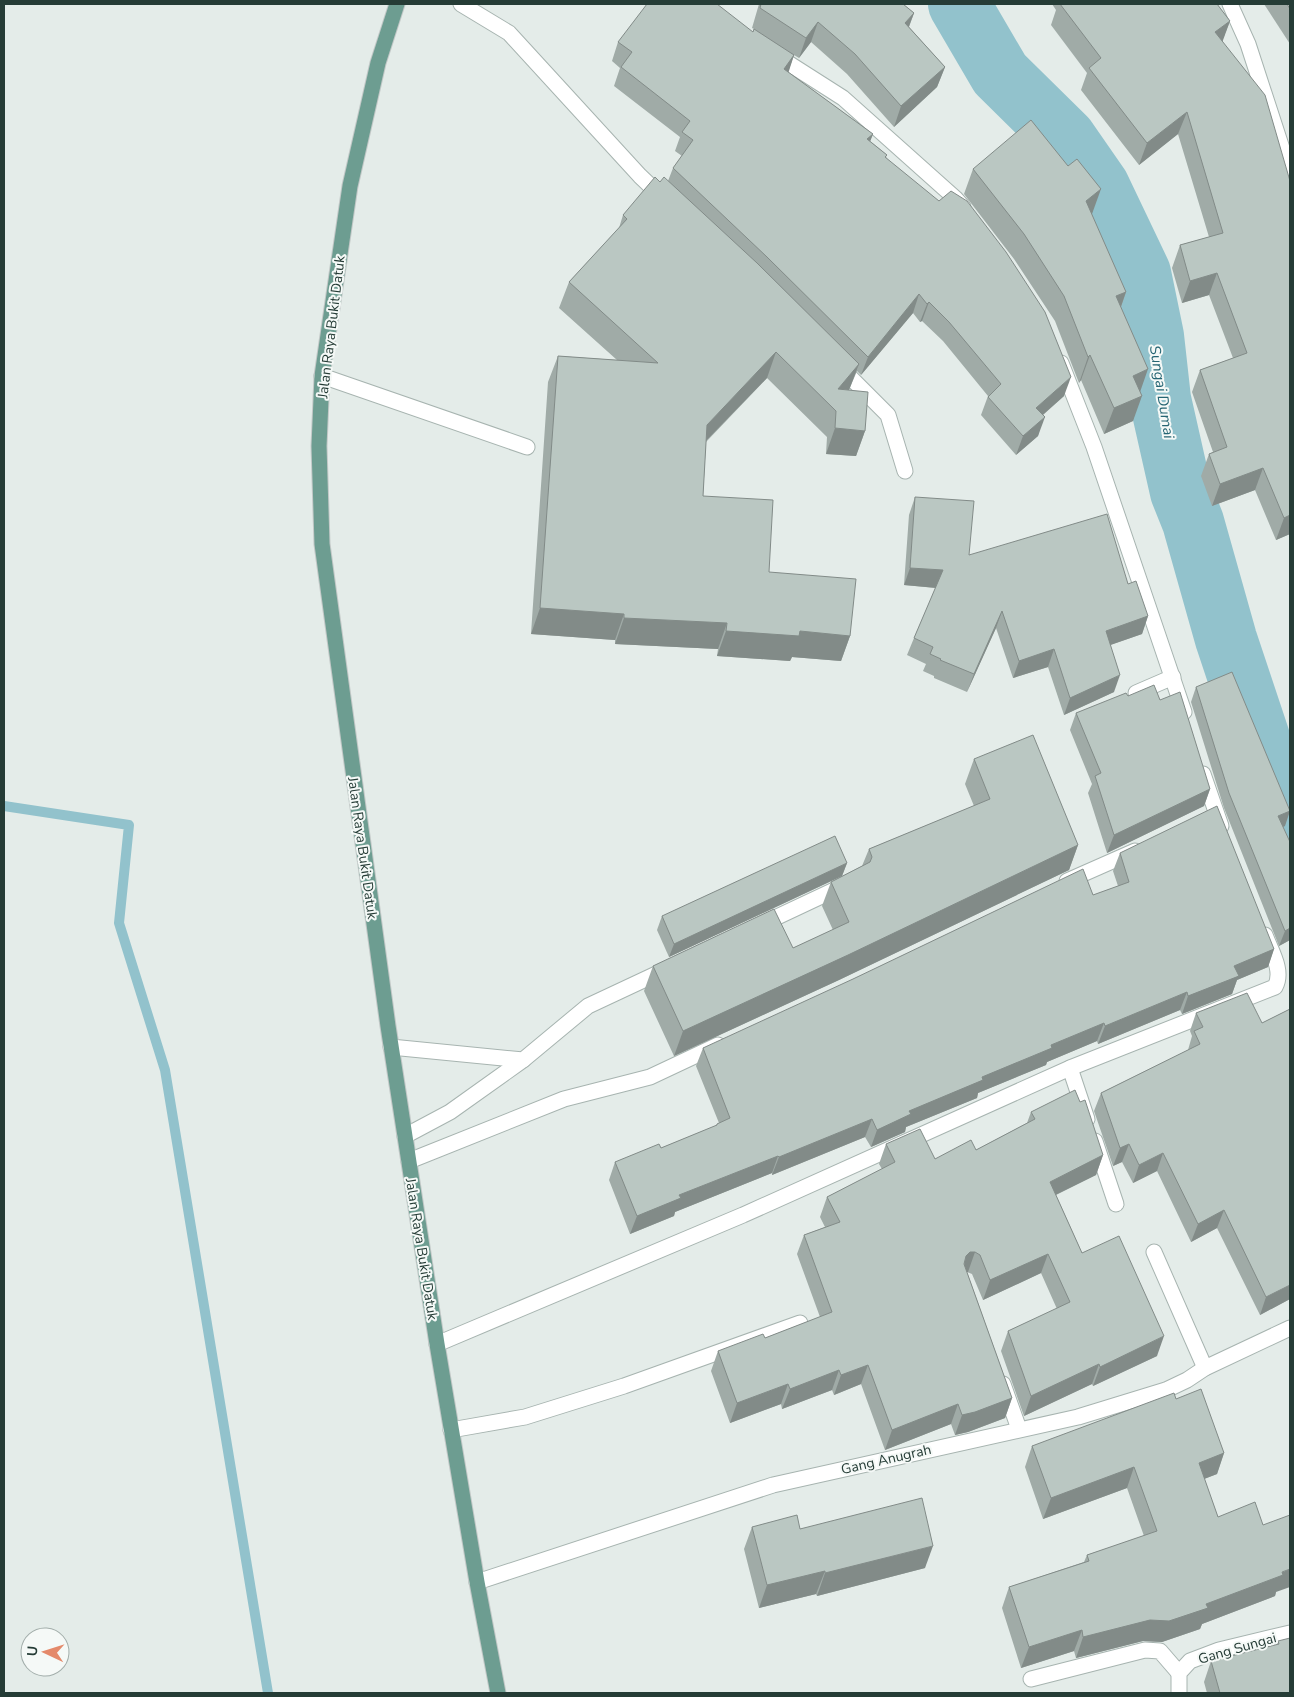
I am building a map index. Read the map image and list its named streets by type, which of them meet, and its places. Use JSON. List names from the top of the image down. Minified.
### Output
{"streets":{"main road":["Jalan Raya Bukit Datuk"],"street":["Gang Anugrah","Gang Sungai"]},"crossings":[["Jalan Raya Bukit Datuk","Gang Anugrah"]],"water":["Sungai Dumai"],"north":"left"}
